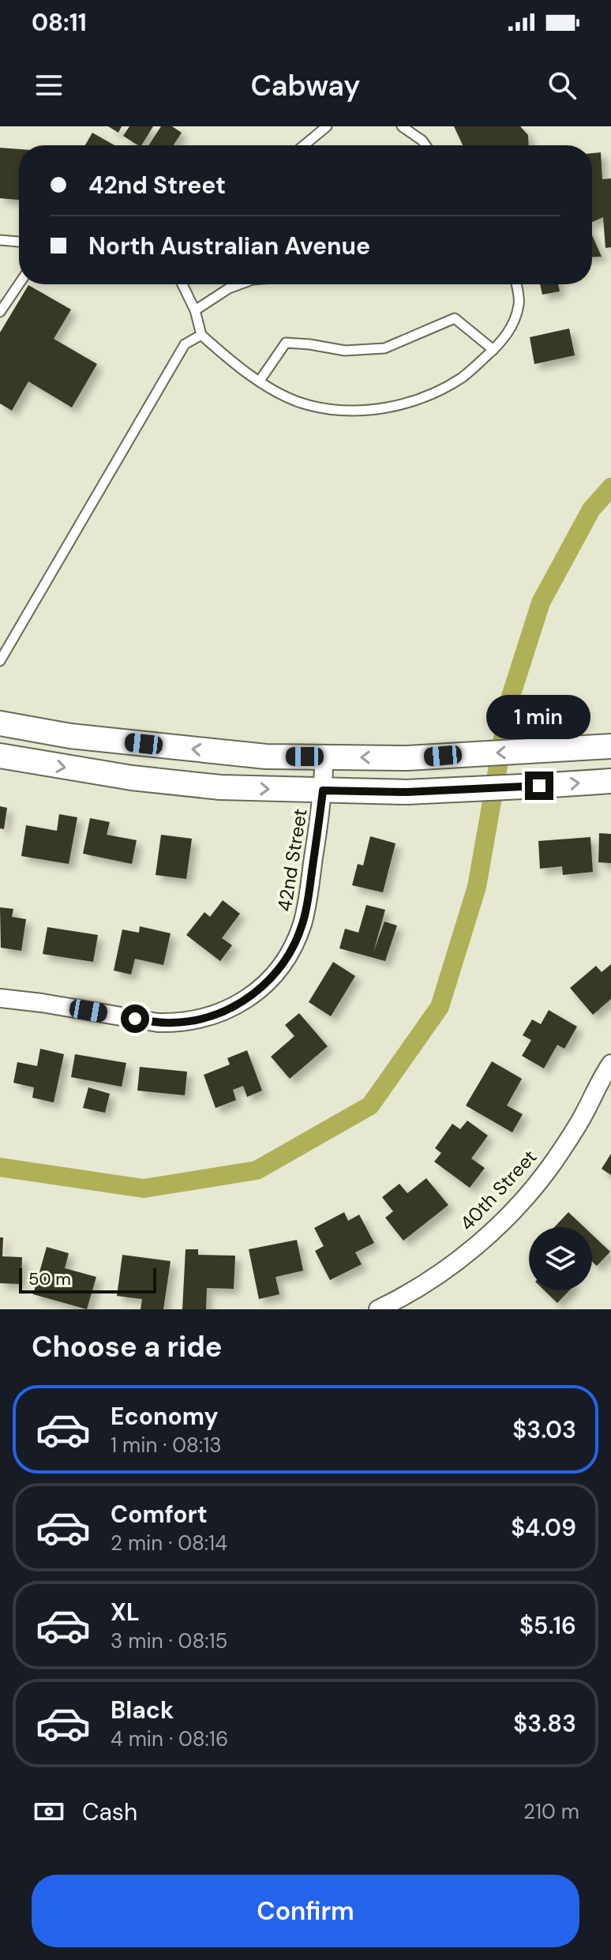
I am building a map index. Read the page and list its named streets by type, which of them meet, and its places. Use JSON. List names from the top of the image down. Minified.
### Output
{"streets":{"street":["42nd Street","40th Street"]},"scale_bar":"50 m","page":{"status":"08:11","header":"Cabway","banner":["42nd Street","North Australian Avenue"],"bubble":"1 min","scale":"50 m","heading":"Choose a ride","list":[{"name":"Economy","note":"1 min · 08:13","value":"$3.03"},{"name":"Comfort","note":"2 min · 08:14","value":"$4.09"},{"name":"XL","note":"3 min · 08:15","value":"$5.16"},{"name":"Black","note":"4 min · 08:16","value":"$3.83"}],"pay":["Cash","210 m"],"buttons":"Confirm"}}
